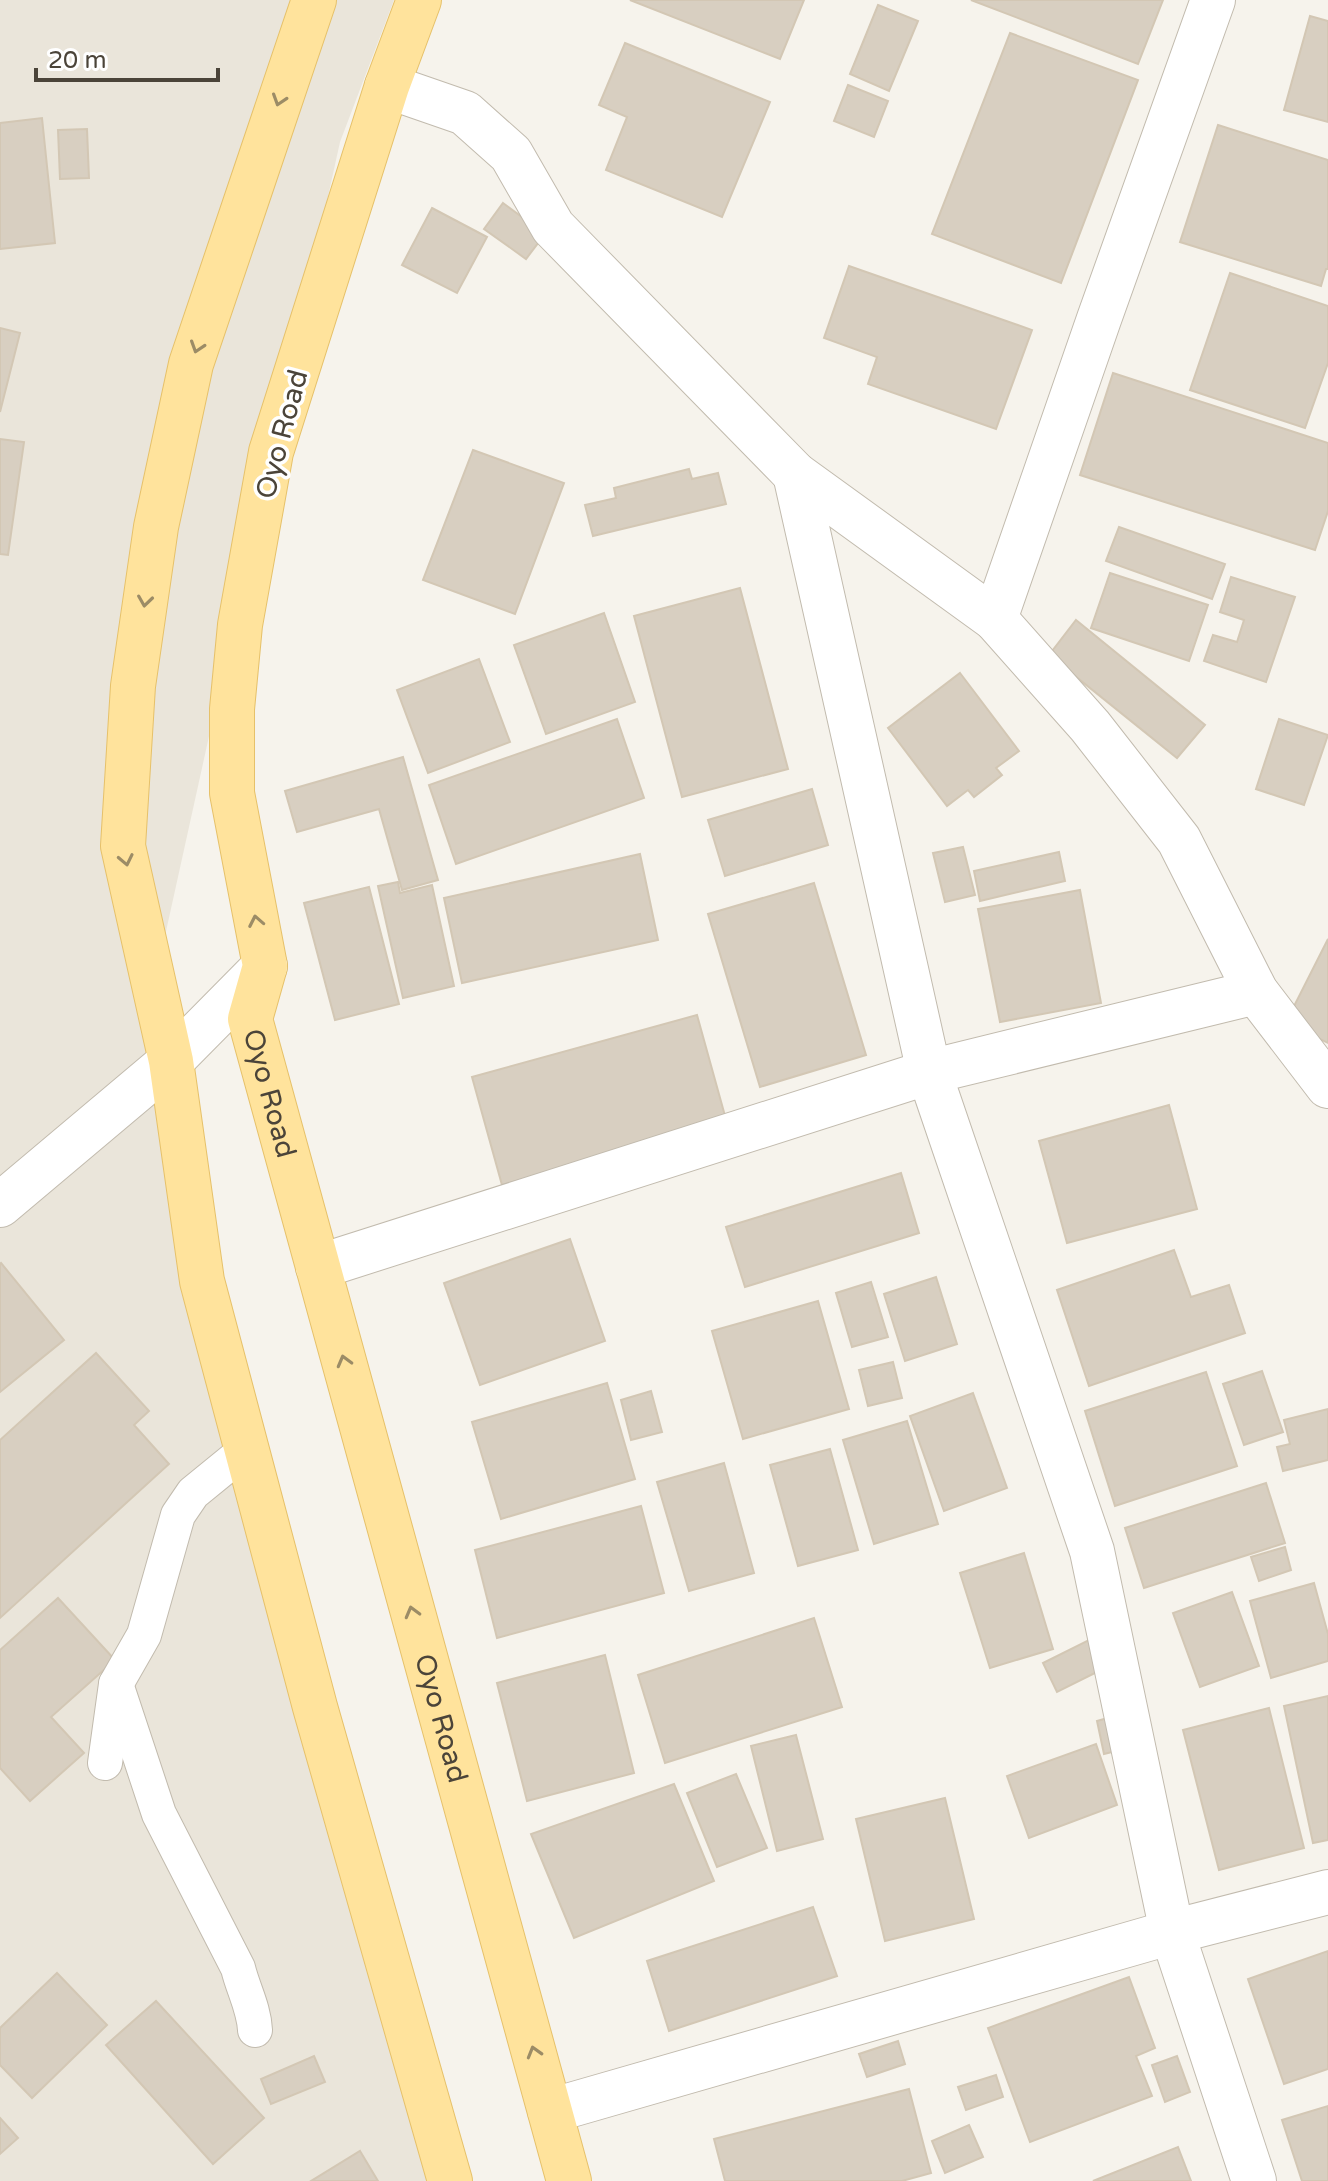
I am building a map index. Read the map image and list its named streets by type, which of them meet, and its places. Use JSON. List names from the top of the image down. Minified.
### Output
{"streets":{"main road":["Oyo Road"]},"scale_bar":"20 m"}
